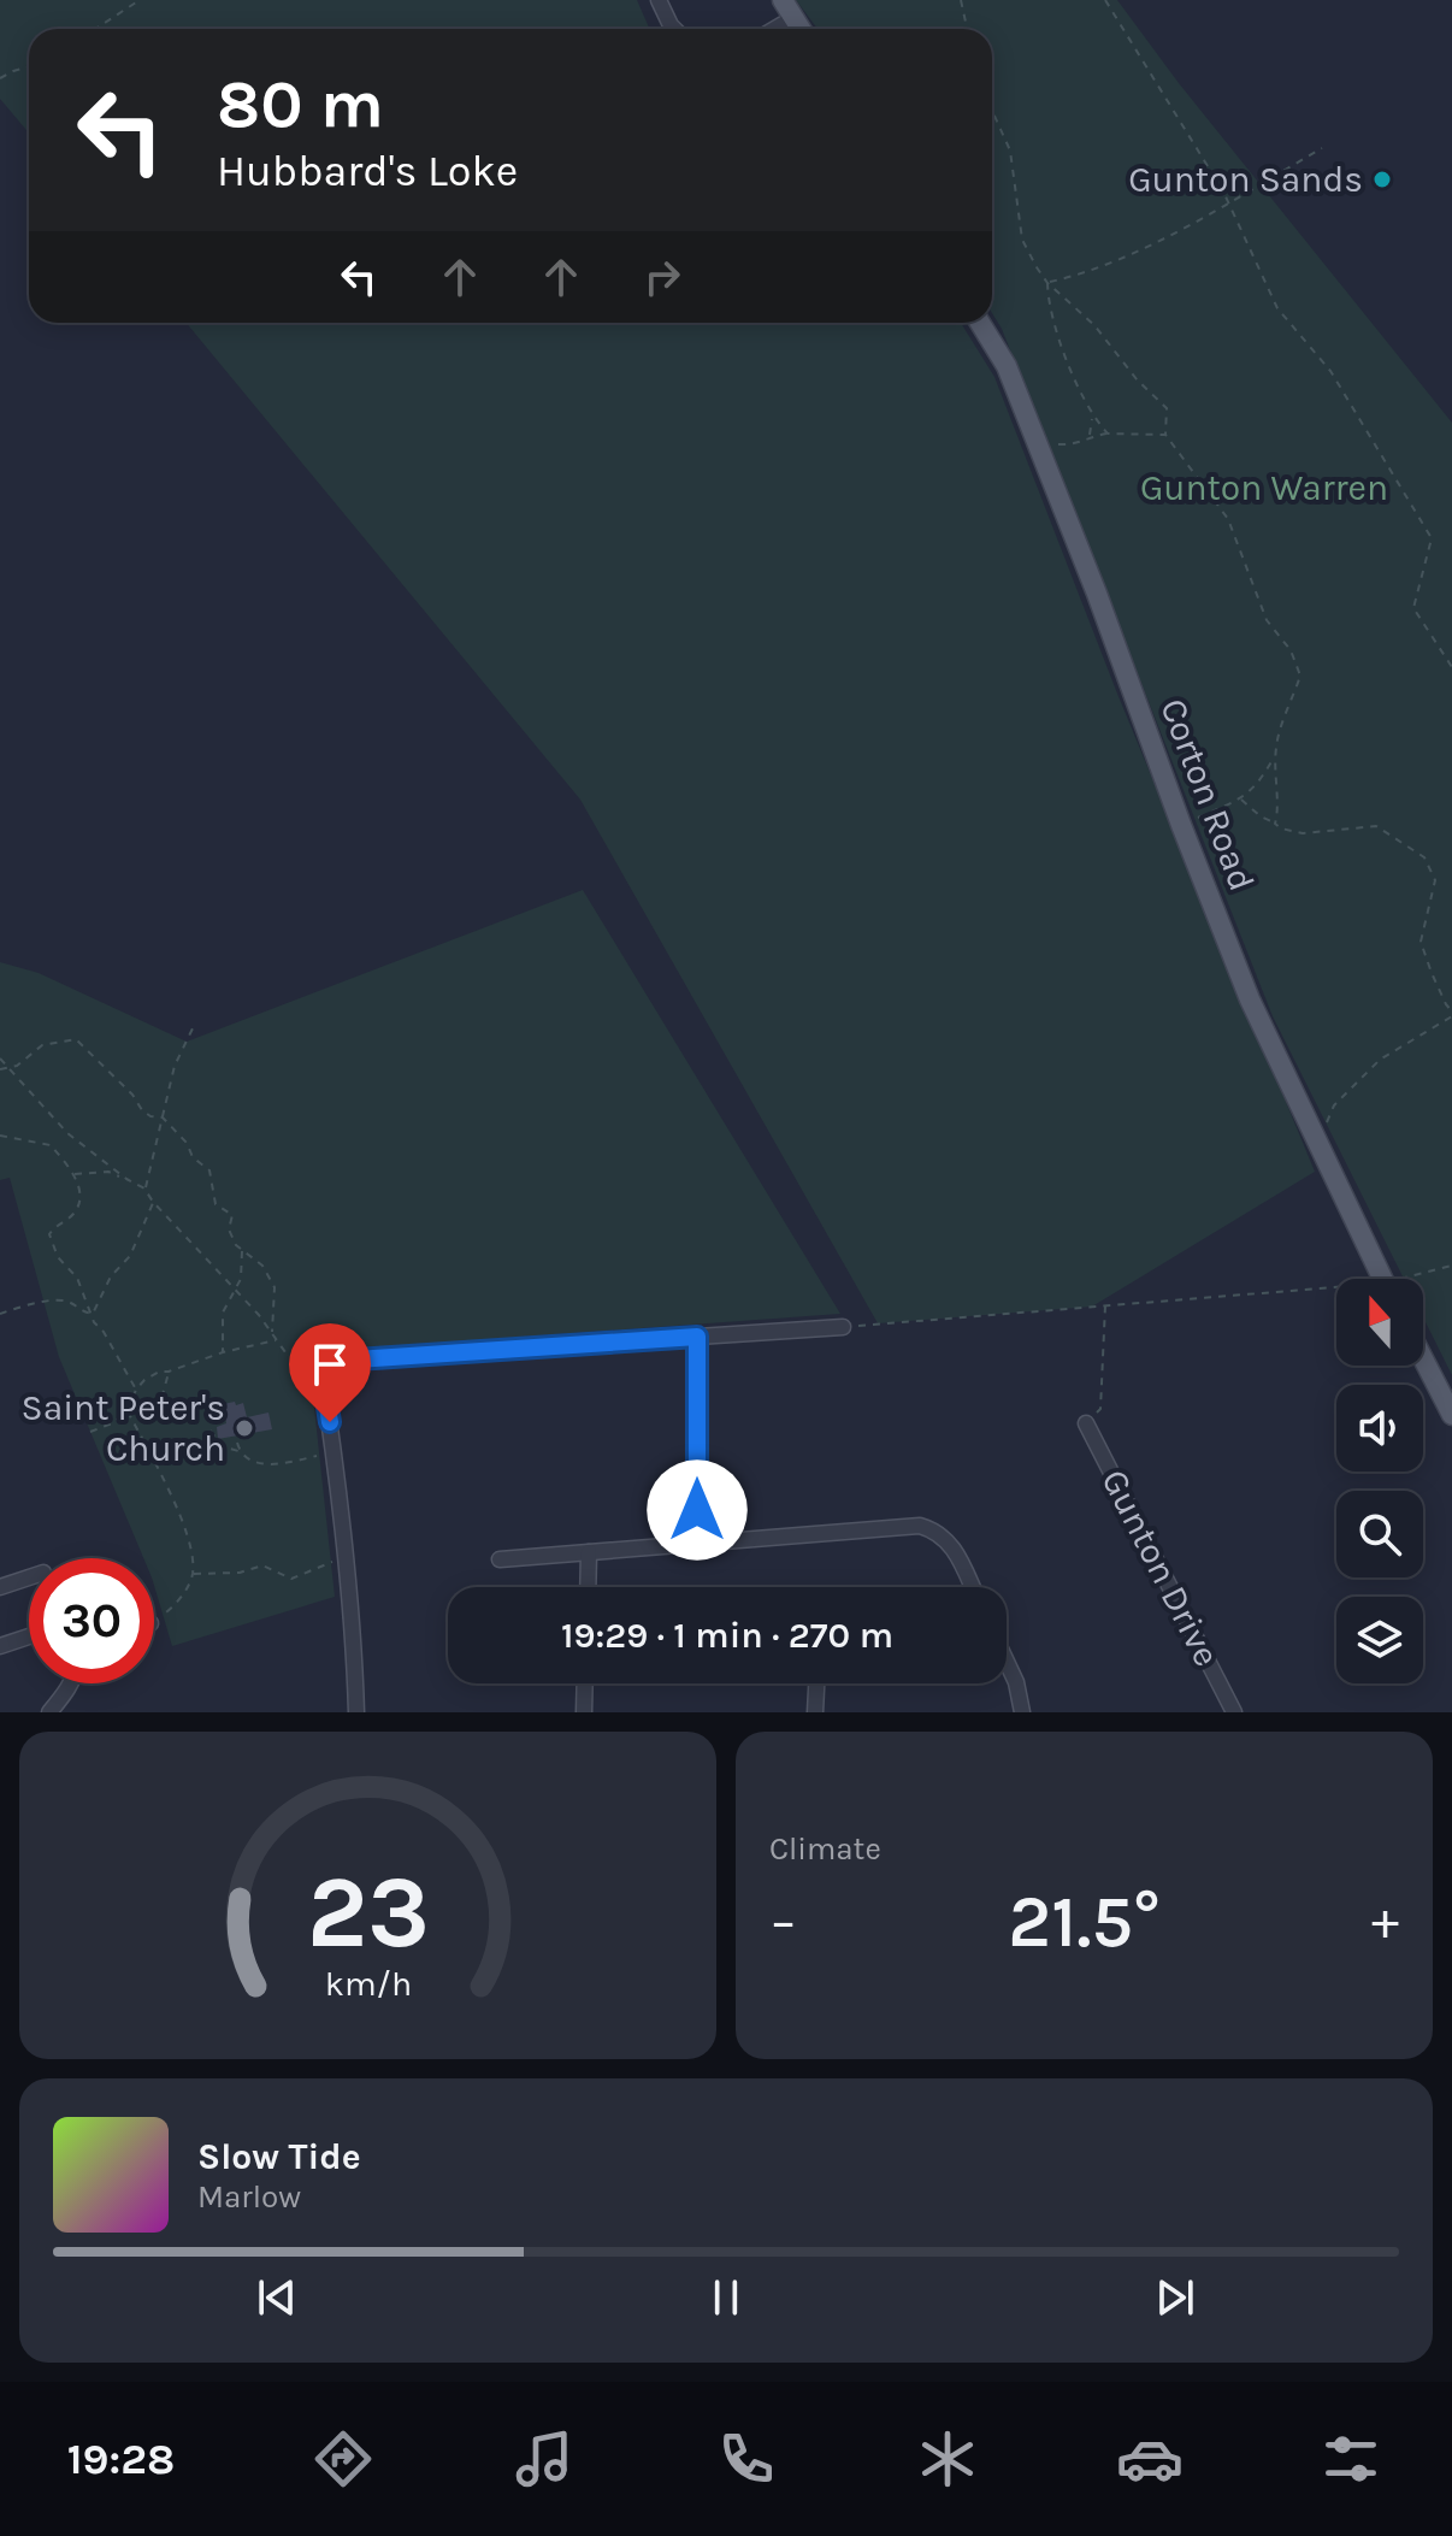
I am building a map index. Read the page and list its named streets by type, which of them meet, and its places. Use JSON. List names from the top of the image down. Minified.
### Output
{"streets":{"main road":["Corton Road"],"street":["Gunton Drive"]},"parks":["Gunton Warren"],"places":["Gunton Sands","Saint Peter's Church"],"north":"top","page":{"turn":["80 m","Hubbard's Loke"],"limit":"30","trip":"19:29 · 1 min · 270 m","tile":"Climate","heat":["−","21.5°","+"],"song":["Slow Tide","Marlow"],"tabs":"19:28","gauge":["23","km/h"]}}
